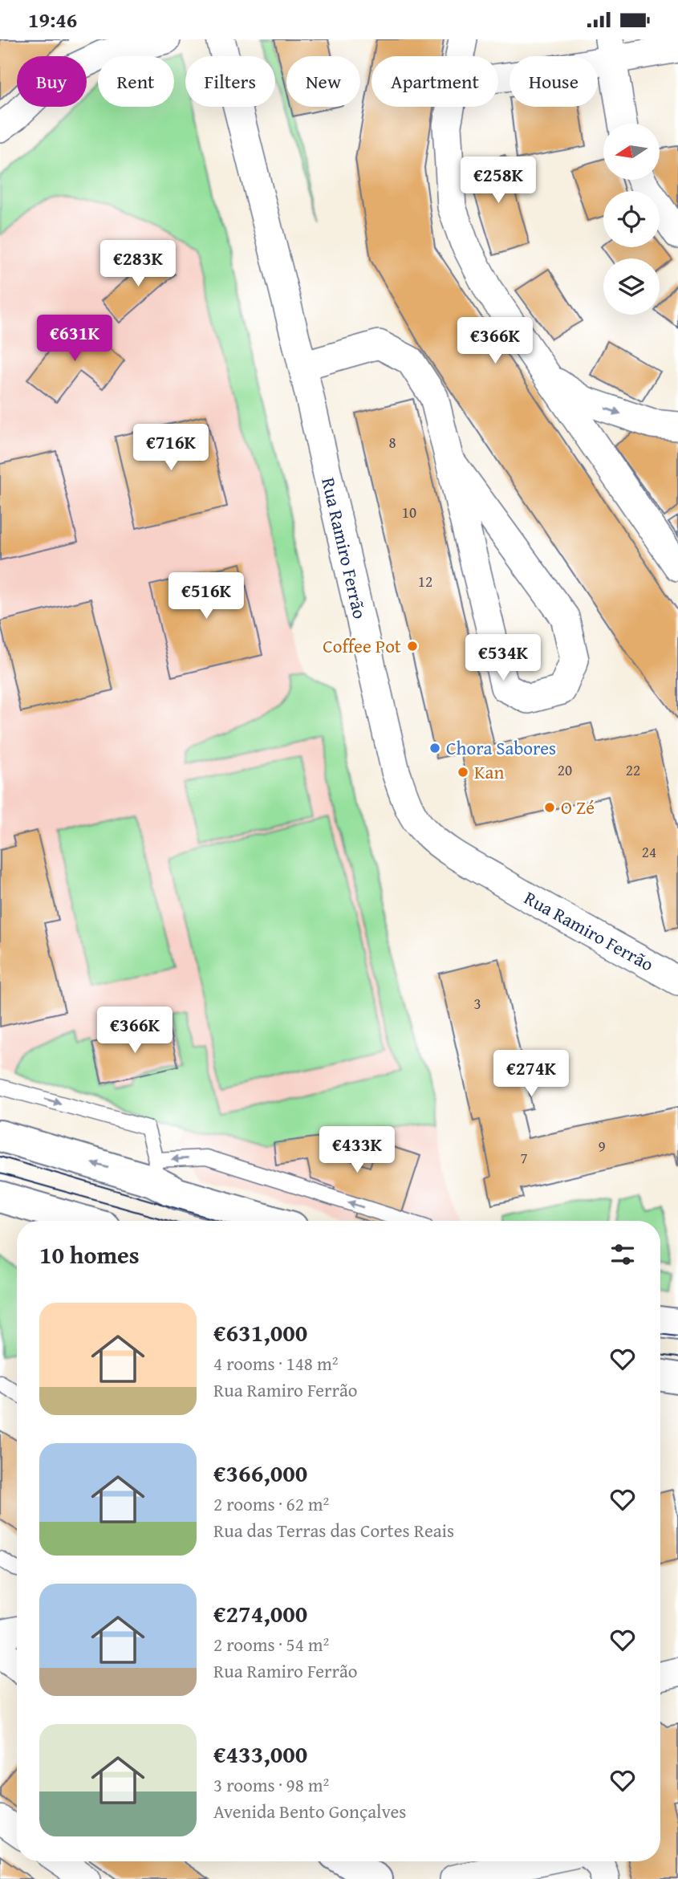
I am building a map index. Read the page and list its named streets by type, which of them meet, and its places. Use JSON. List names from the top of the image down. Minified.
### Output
{"streets":{"street":["Rua Ramiro Ferrão"]},"places":["Coffee Pot","Chora Sabores","Kan","O Zé"],"house_numbers":["8","10","12","20","22","24","3","9","7"],"north":"left","page":{"status":"19:46","chip":["Buy","Rent","Filters","New","Apartment","House"],"price":["€258K","€283K","€631K","€366K","€716K","€516K","€534K","€366K","€274K","€433K"],"heading":"10 homes","list":[{"name":"€631,000","note":"4 rooms · 148 m² · Rua Ramiro Ferrão"},{"name":"€366,000","note":"2 rooms · 62 m² · Rua das Terras das Cortes Reais"},{"name":"€274,000","note":"2 rooms · 54 m² · Rua Ramiro Ferrão"},{"name":"€433,000","note":"3 rooms · 98 m² · Avenida Bento Gonçalves"}]}}
